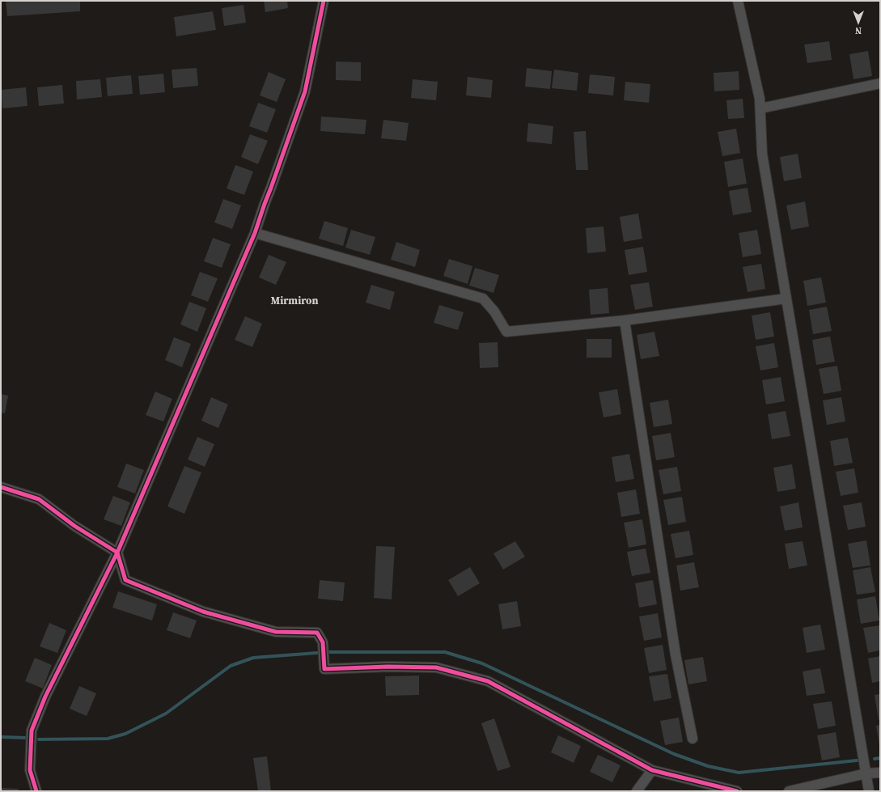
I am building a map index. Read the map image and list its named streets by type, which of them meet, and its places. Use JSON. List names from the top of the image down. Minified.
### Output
{"districts":["Mirmiron"],"north":"bottom"}
